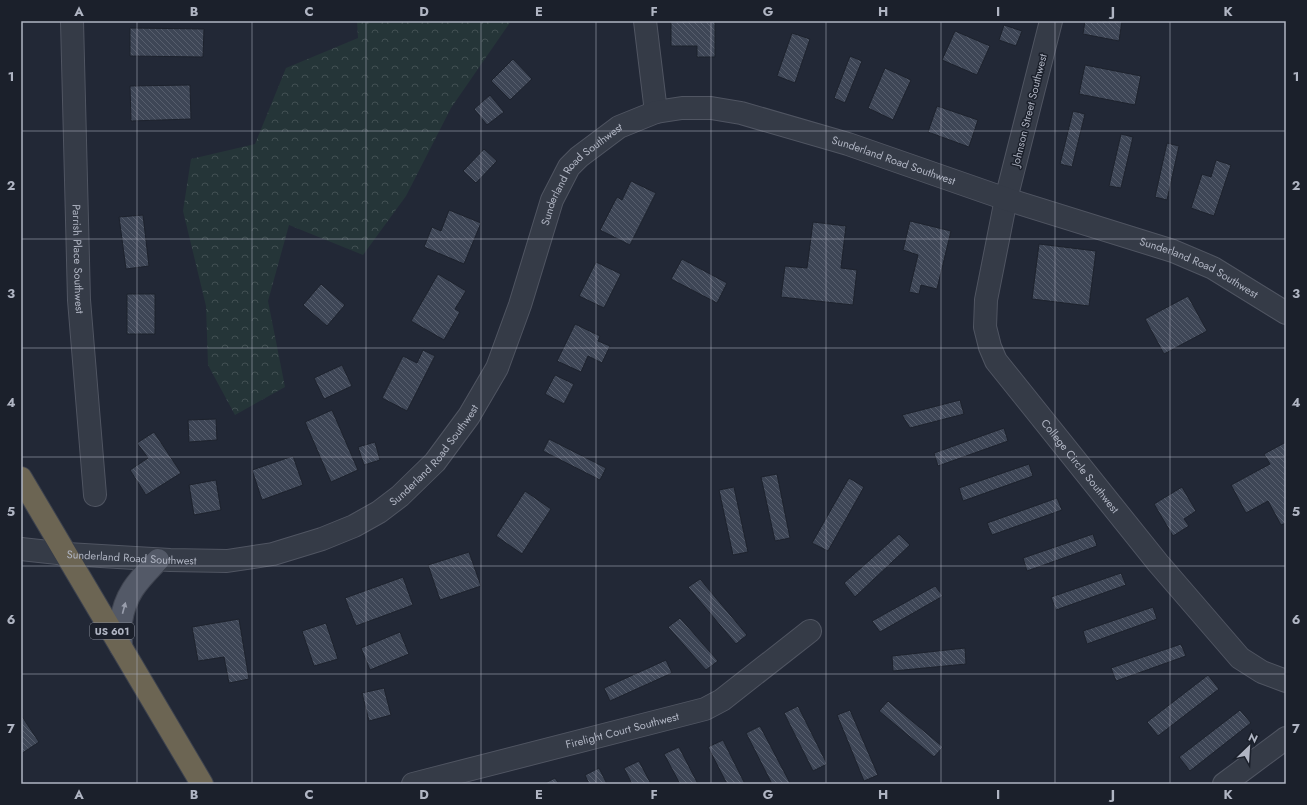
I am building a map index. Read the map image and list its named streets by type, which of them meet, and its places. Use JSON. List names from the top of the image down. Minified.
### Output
{"streets":{"highway":["US 601"],"street":["Johnson Street Southwest","Sunderland Road Southwest","Parrish Place Southwest","College Circle Southwest","Firelight Court Southwest"]},"crossings":[["Johnson Street Southwest","Sunderland Road Southwest"],["Johnson Street Southwest","College Circle Southwest"],["Sunderland Road Southwest","College Circle Southwest"],["Sunderland Road Southwest","US 601"]],"north":"top right","grid":{"columns":["A","B","C","D","E","F","G","H","I","J","K"],"rows":["1","2","3","4","5","6","7"]}}
